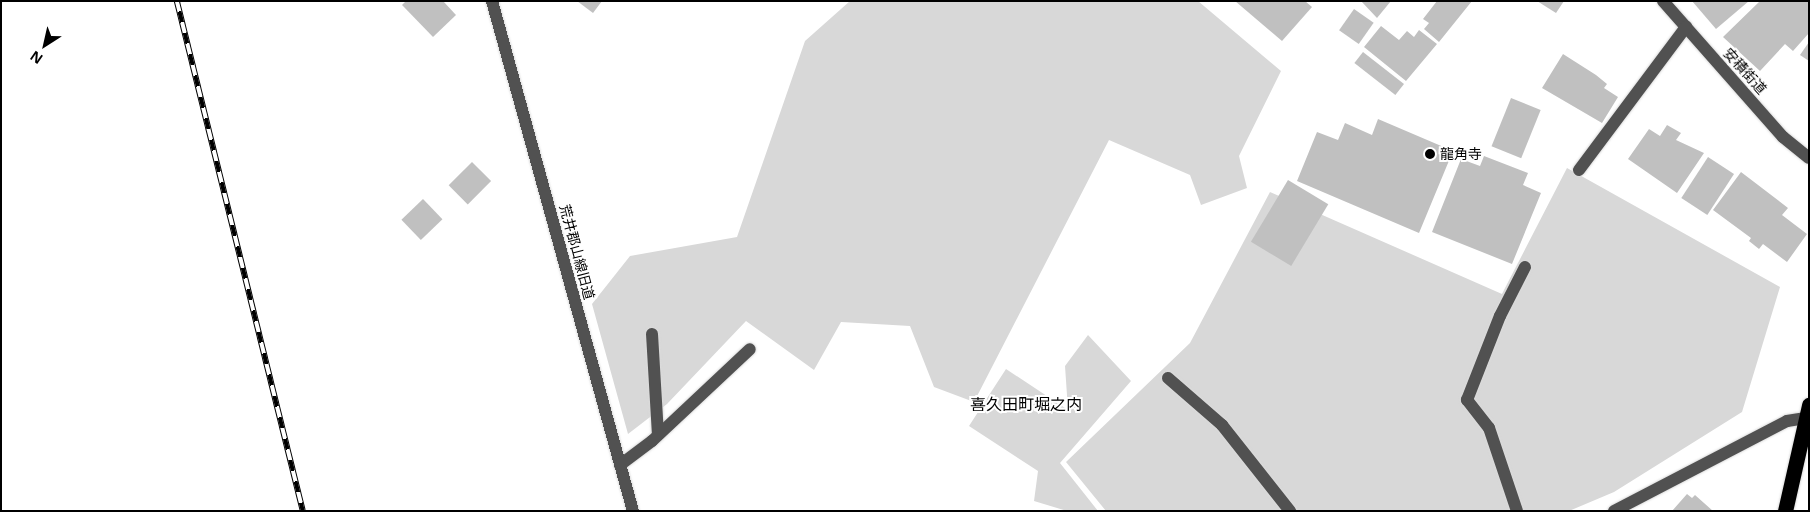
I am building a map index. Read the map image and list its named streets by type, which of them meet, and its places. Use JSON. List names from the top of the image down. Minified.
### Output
{"streets":{"street":["安積街道","荒井郡山線旧道"]},"districts":["喜久田町堀之内"],"places":["龍角寺"],"north":"bottom left"}
